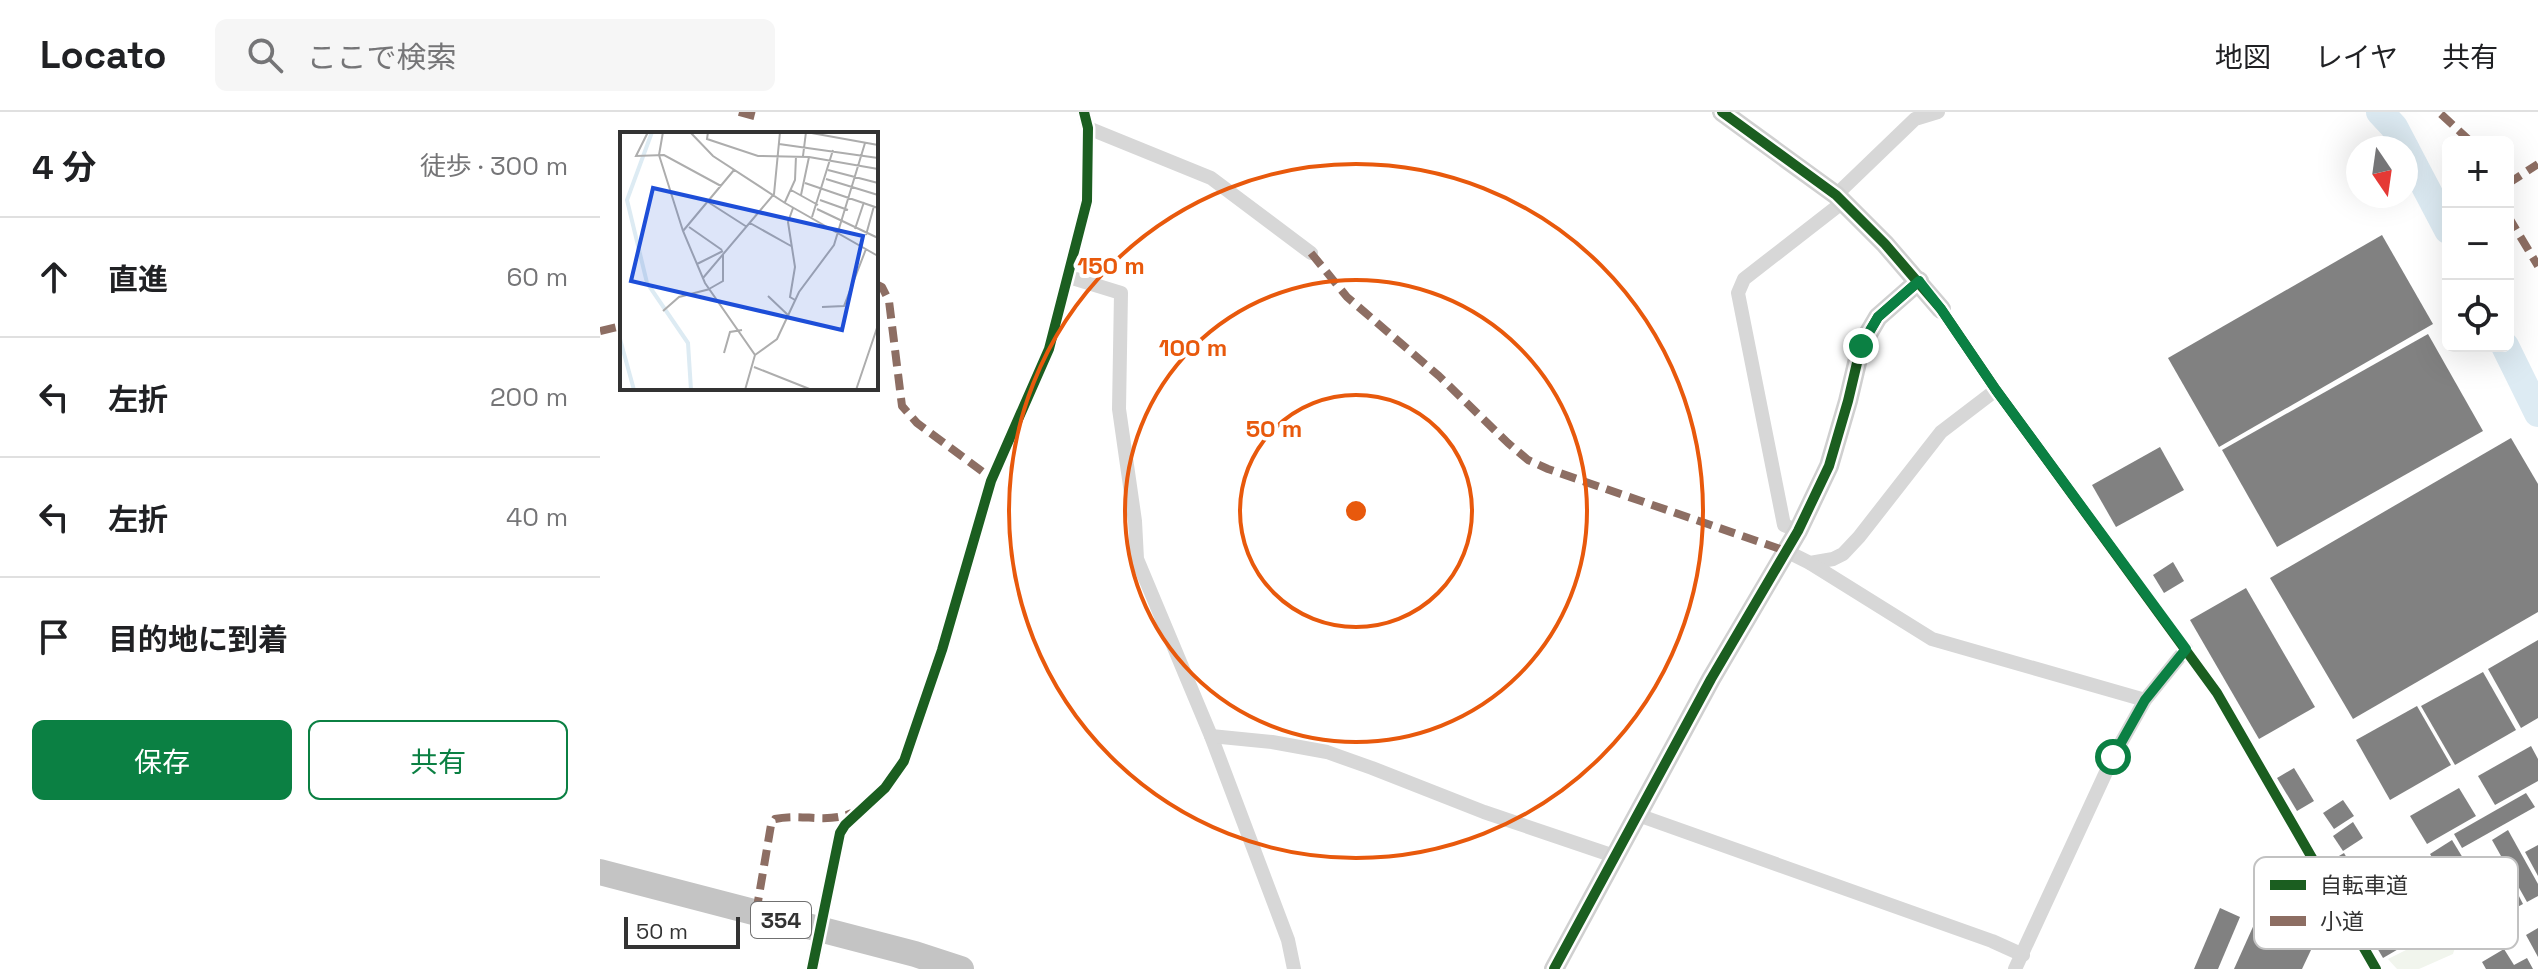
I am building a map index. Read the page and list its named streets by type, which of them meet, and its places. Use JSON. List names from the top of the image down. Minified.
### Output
{"streets":{"highway":["354"]},"legend":["自転車道","小道"],"scale_bar":"50 m","north":"bottom","page":{"header":"Locato","search":"ここで検索","nav":["地図","レイヤ","共有"],"heading":["4 分","徒歩 · 300 m"],"map_buttons":["+","−"],"list":[["直進","60 m"],["左折","200 m"],["左折","40 m"],"目的地に到着"],"buttons":["保存","共有"],"scale":"50 m"},"rings":["150 m","100 m","50 m"]}
